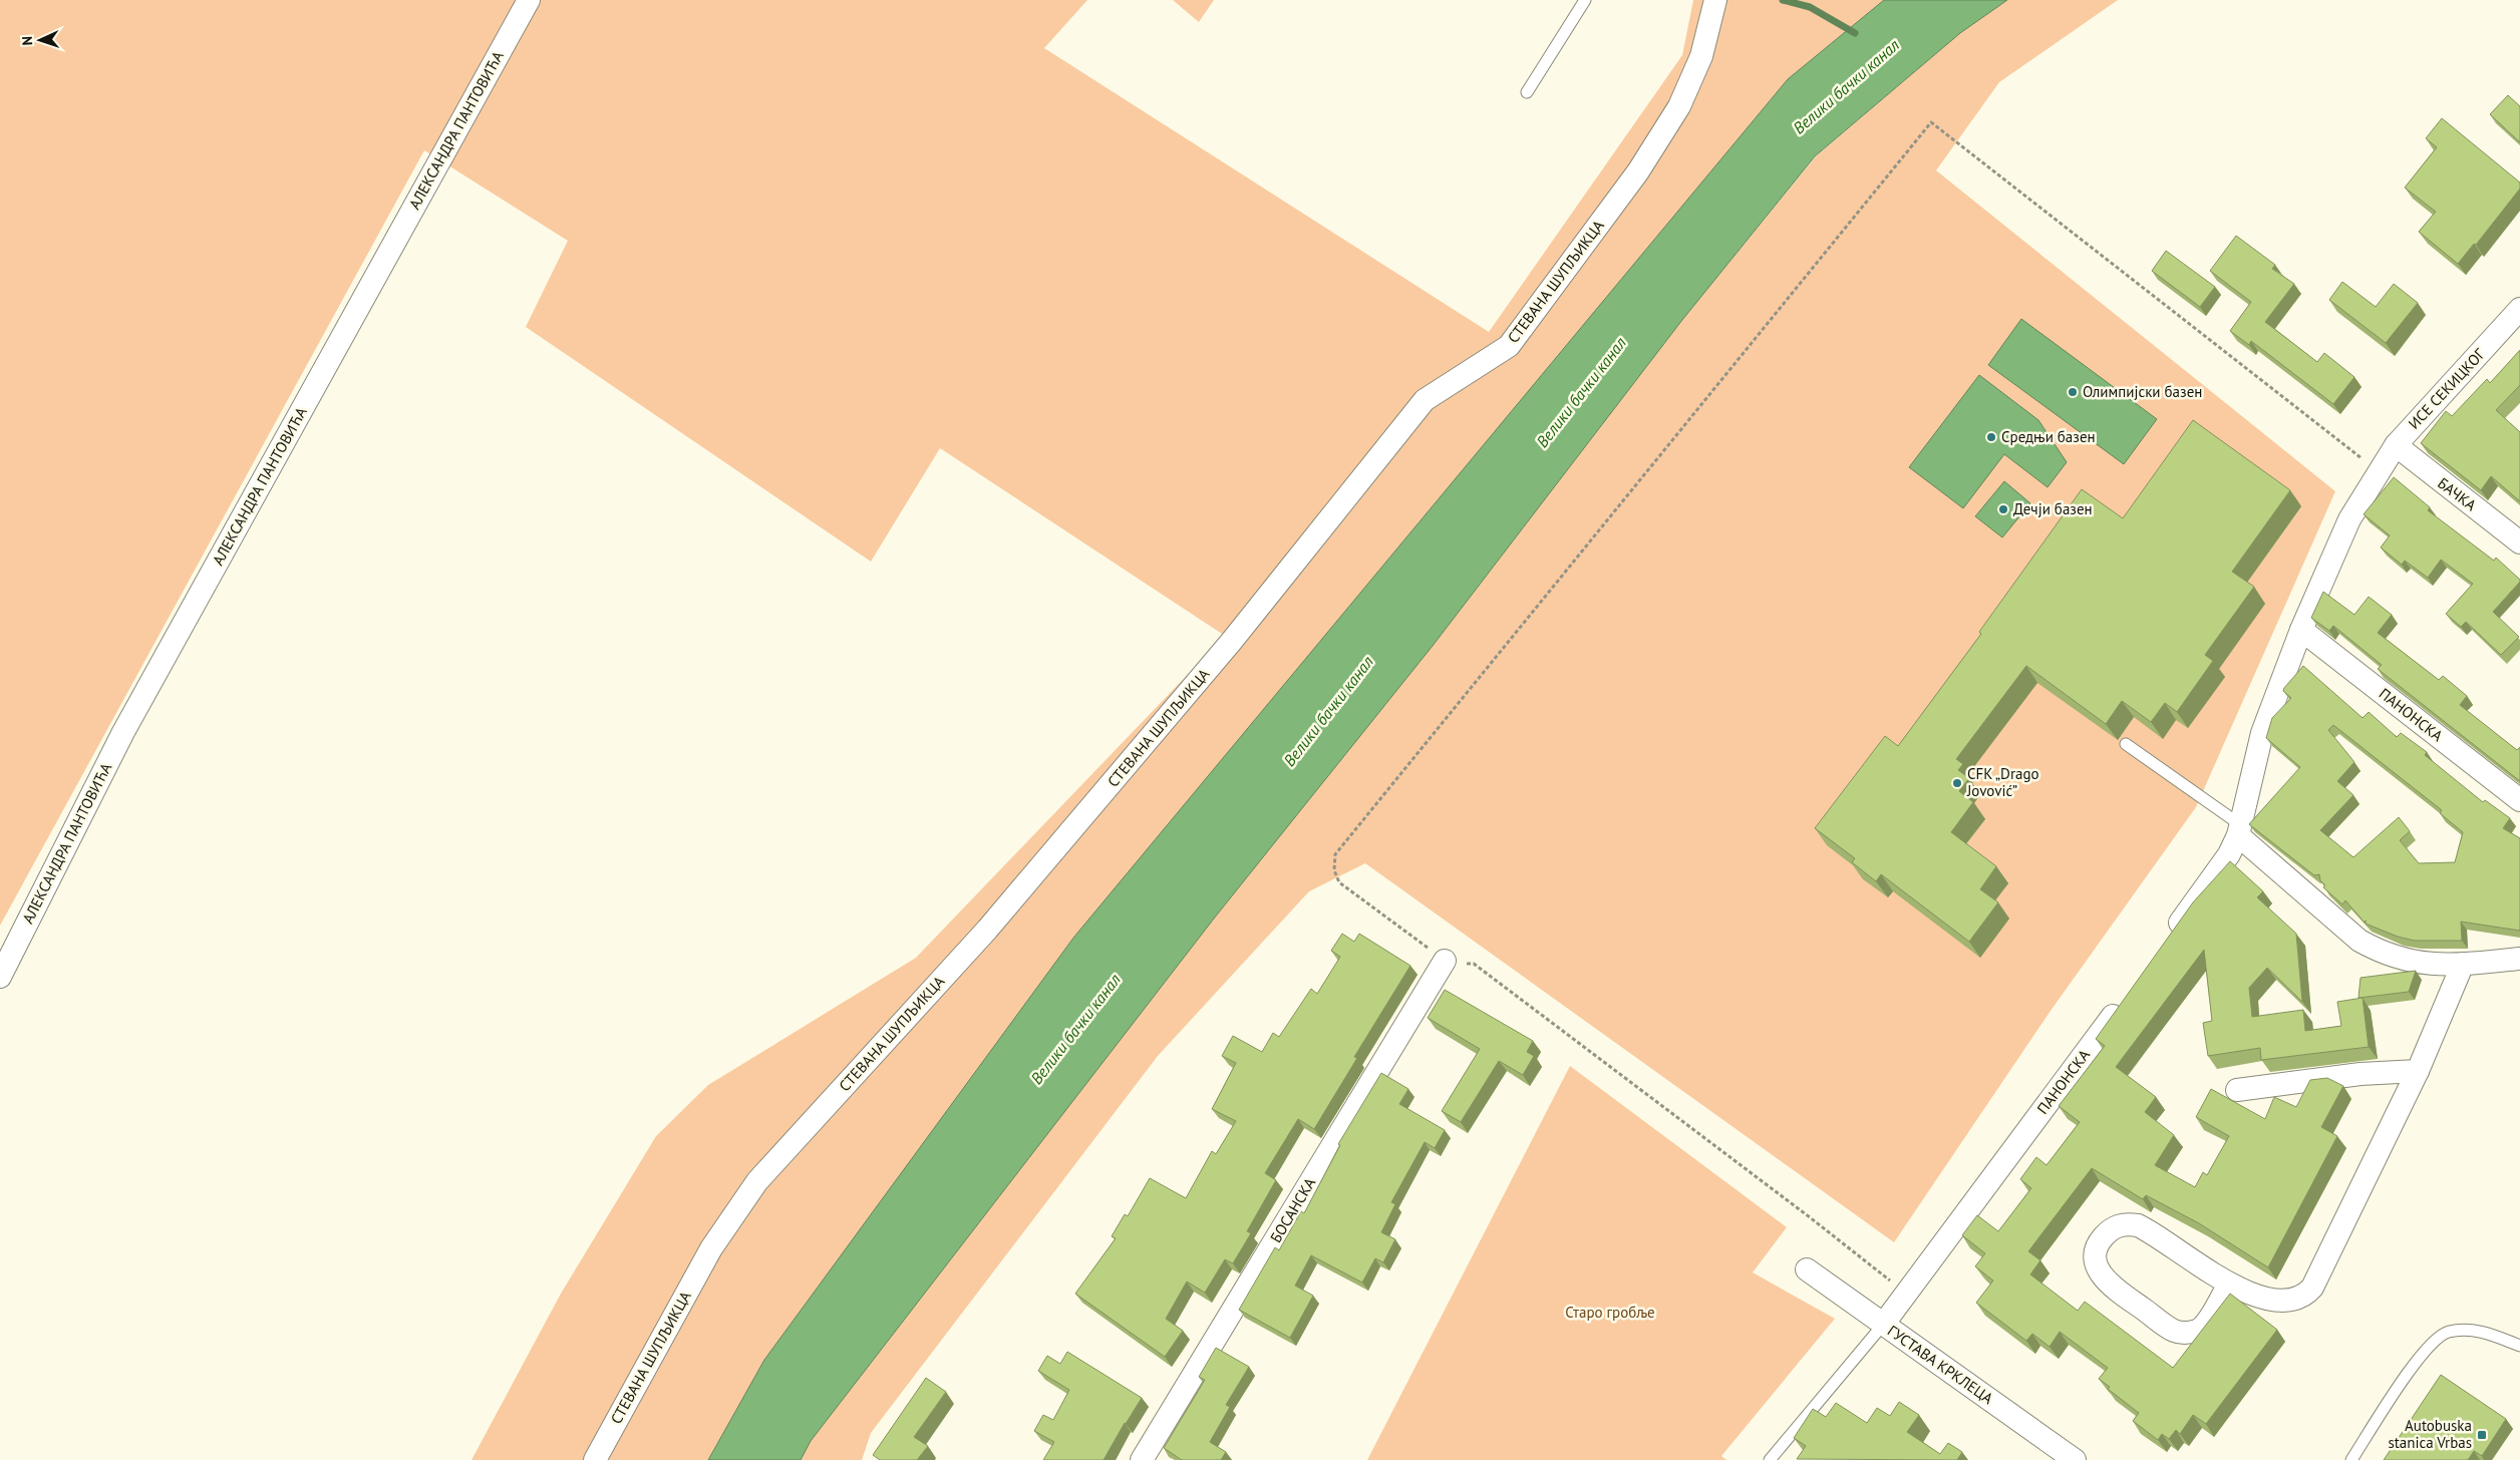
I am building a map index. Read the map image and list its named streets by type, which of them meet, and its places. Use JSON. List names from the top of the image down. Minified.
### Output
{"streets":{"street":["АЛЕКСАНДРА ПАНТОВИЋА","СТЕВАНА ШУПЉИКЦА","ИСЕ СЕКИЦКОГ","БАЧКА","ПАНОНСКА","БОСАНСКА","ГУСТАВА КРКЛЕЦА"]},"crossings":[["ИСЕ СЕКИЦКОГ","БАЧКА"],["ПАНОНСКА","ГУСТАВА КРКЛЕЦА"]],"water":["Велики бачки канал"],"parks":["Старо гробље"],"places":{"other":["Олимпијски базен","Средњи базен","Дечји базен","CFK „Drago Jovović”"],"transit":["Autobuska stanica Vrbas"]},"north":"left"}
